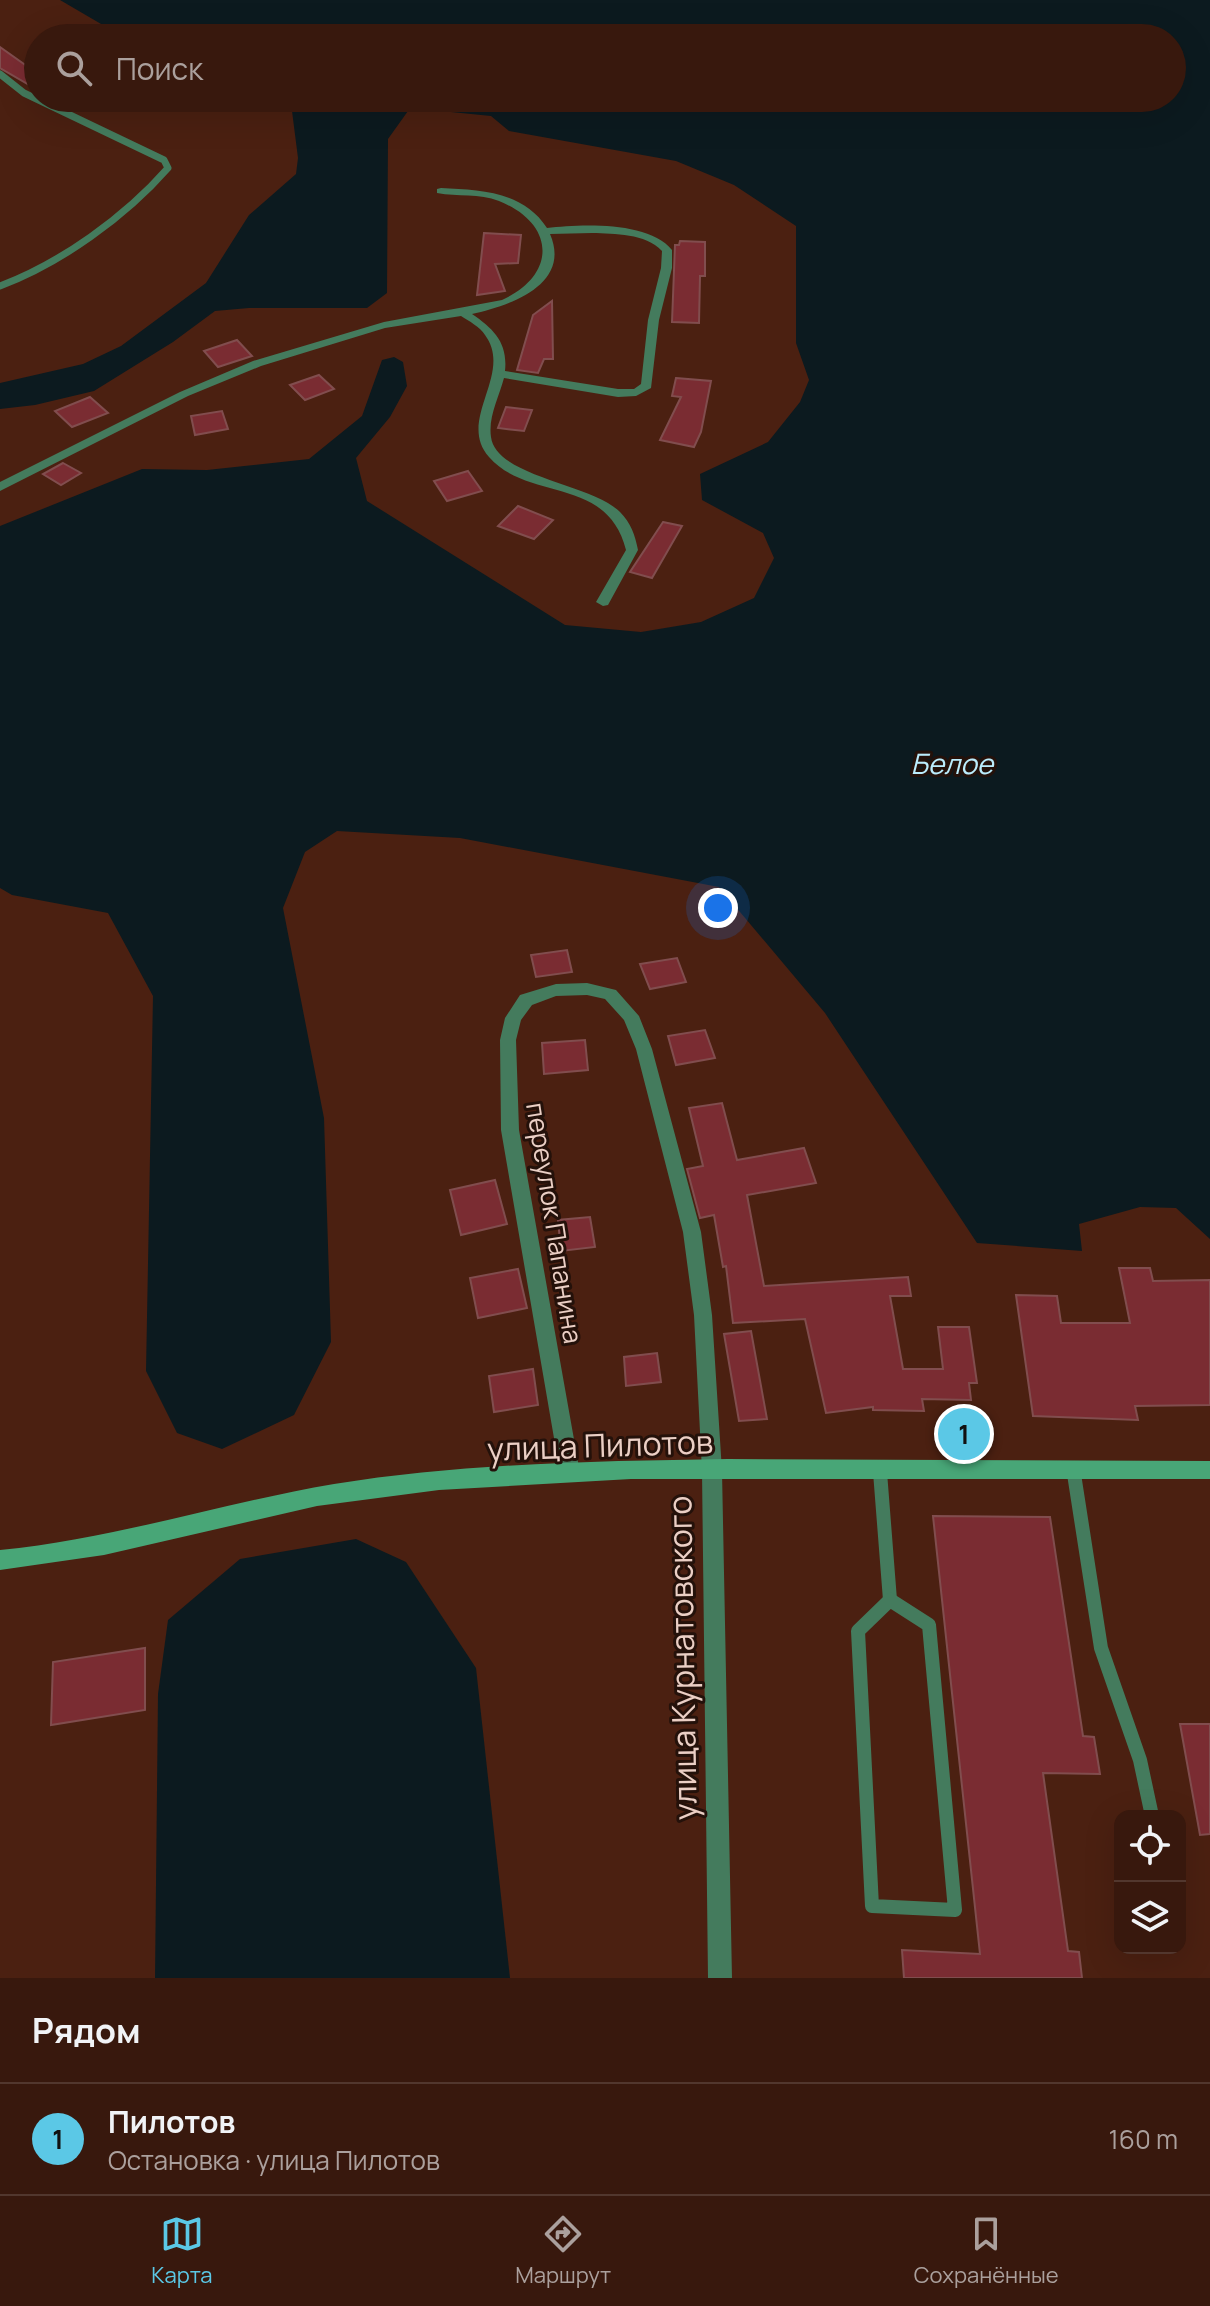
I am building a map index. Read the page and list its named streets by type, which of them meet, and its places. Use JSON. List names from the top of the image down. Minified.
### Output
{"streets":{"street":["переулок Папанина","улица Пилотов","улица Курнатовского"]},"crossings":[["переулок Папанина","улица Пилотов"],["переулок Папанина","улица Курнатовского"],["улица Пилотов","улица Курнатовского"]],"water":["Белое"],"page":{"search":"Поиск","pins":"1","heading":"Рядом","list":[{"mark":"1","name":"Пилотов","note":"Остановка · улица Пилотов","value":"160 m"}],"nav":["Карта","Маршрут","Сохранённые"]}}
